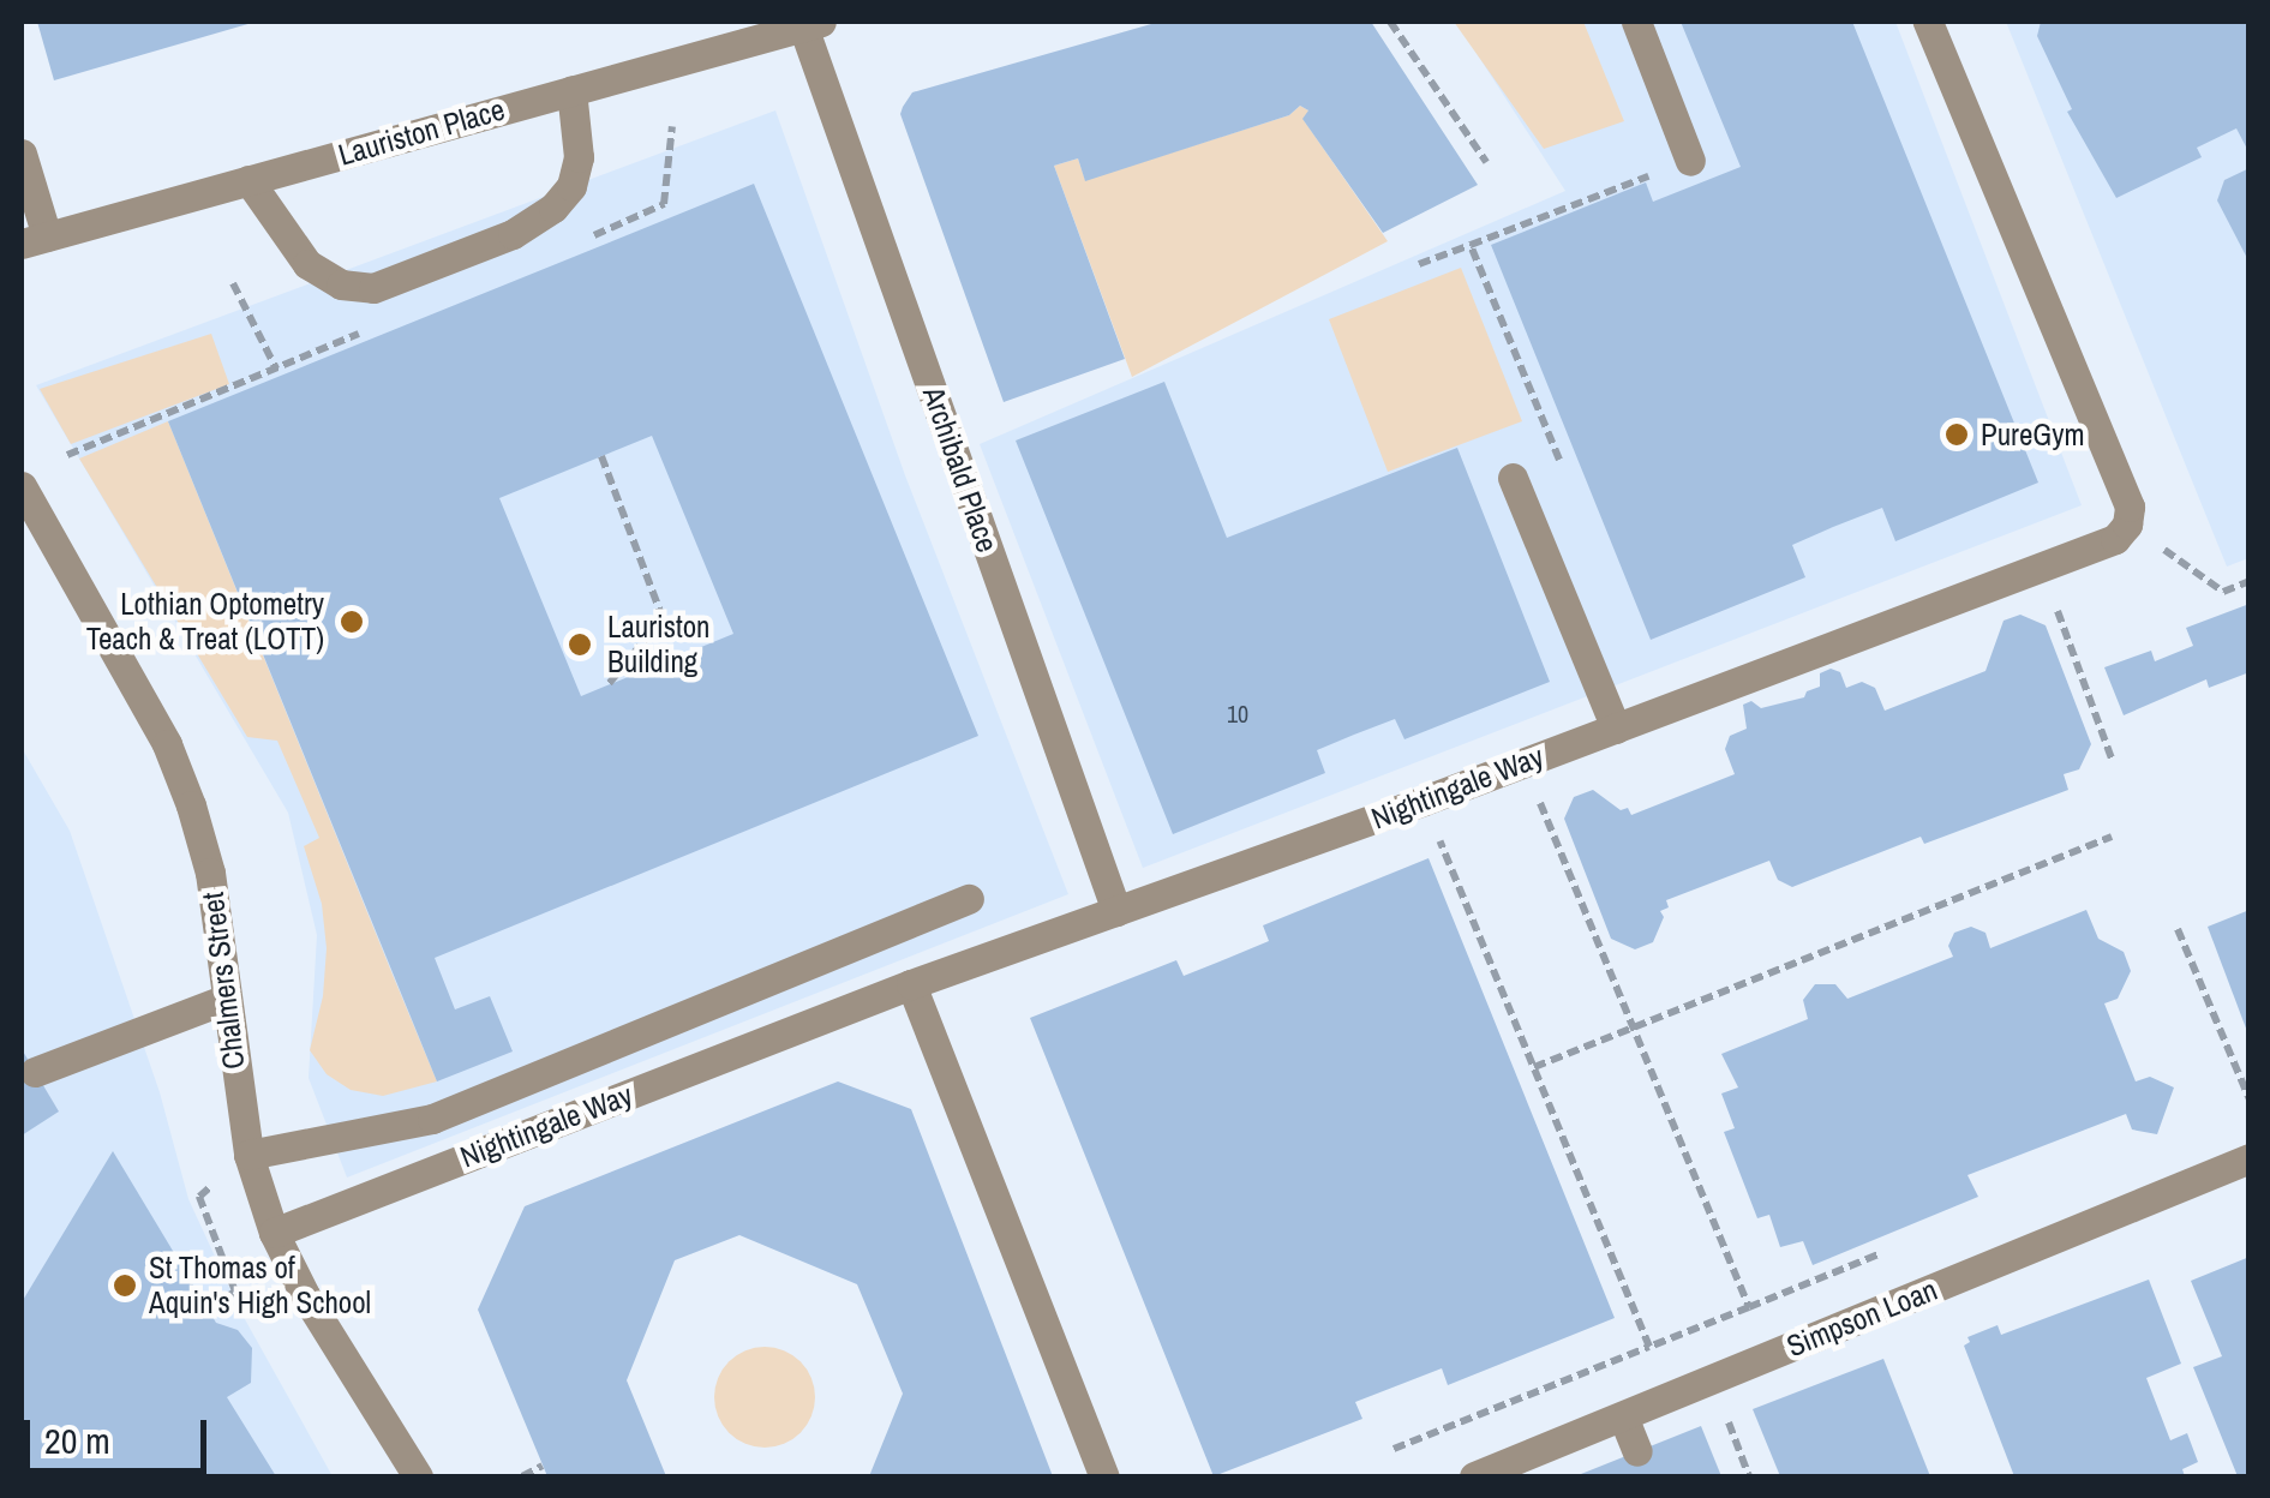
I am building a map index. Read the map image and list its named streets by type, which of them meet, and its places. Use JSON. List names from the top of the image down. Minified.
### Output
{"streets":{"street":["Lauriston Place","Archibald Place","Nightingale Way","Chalmers Street","Simpson Loan"]},"crossings":[["Lauriston Place","Archibald Place"],["Archibald Place","Nightingale Way"],["Nightingale Way","Chalmers Street"]],"places":["PureGym","Lothian Optometry Teach & Treat (LOTT)","Lauriston Building","St Thomas of Aquin's High School"],"house_numbers":["10"],"scale_bar":"20 m"}
